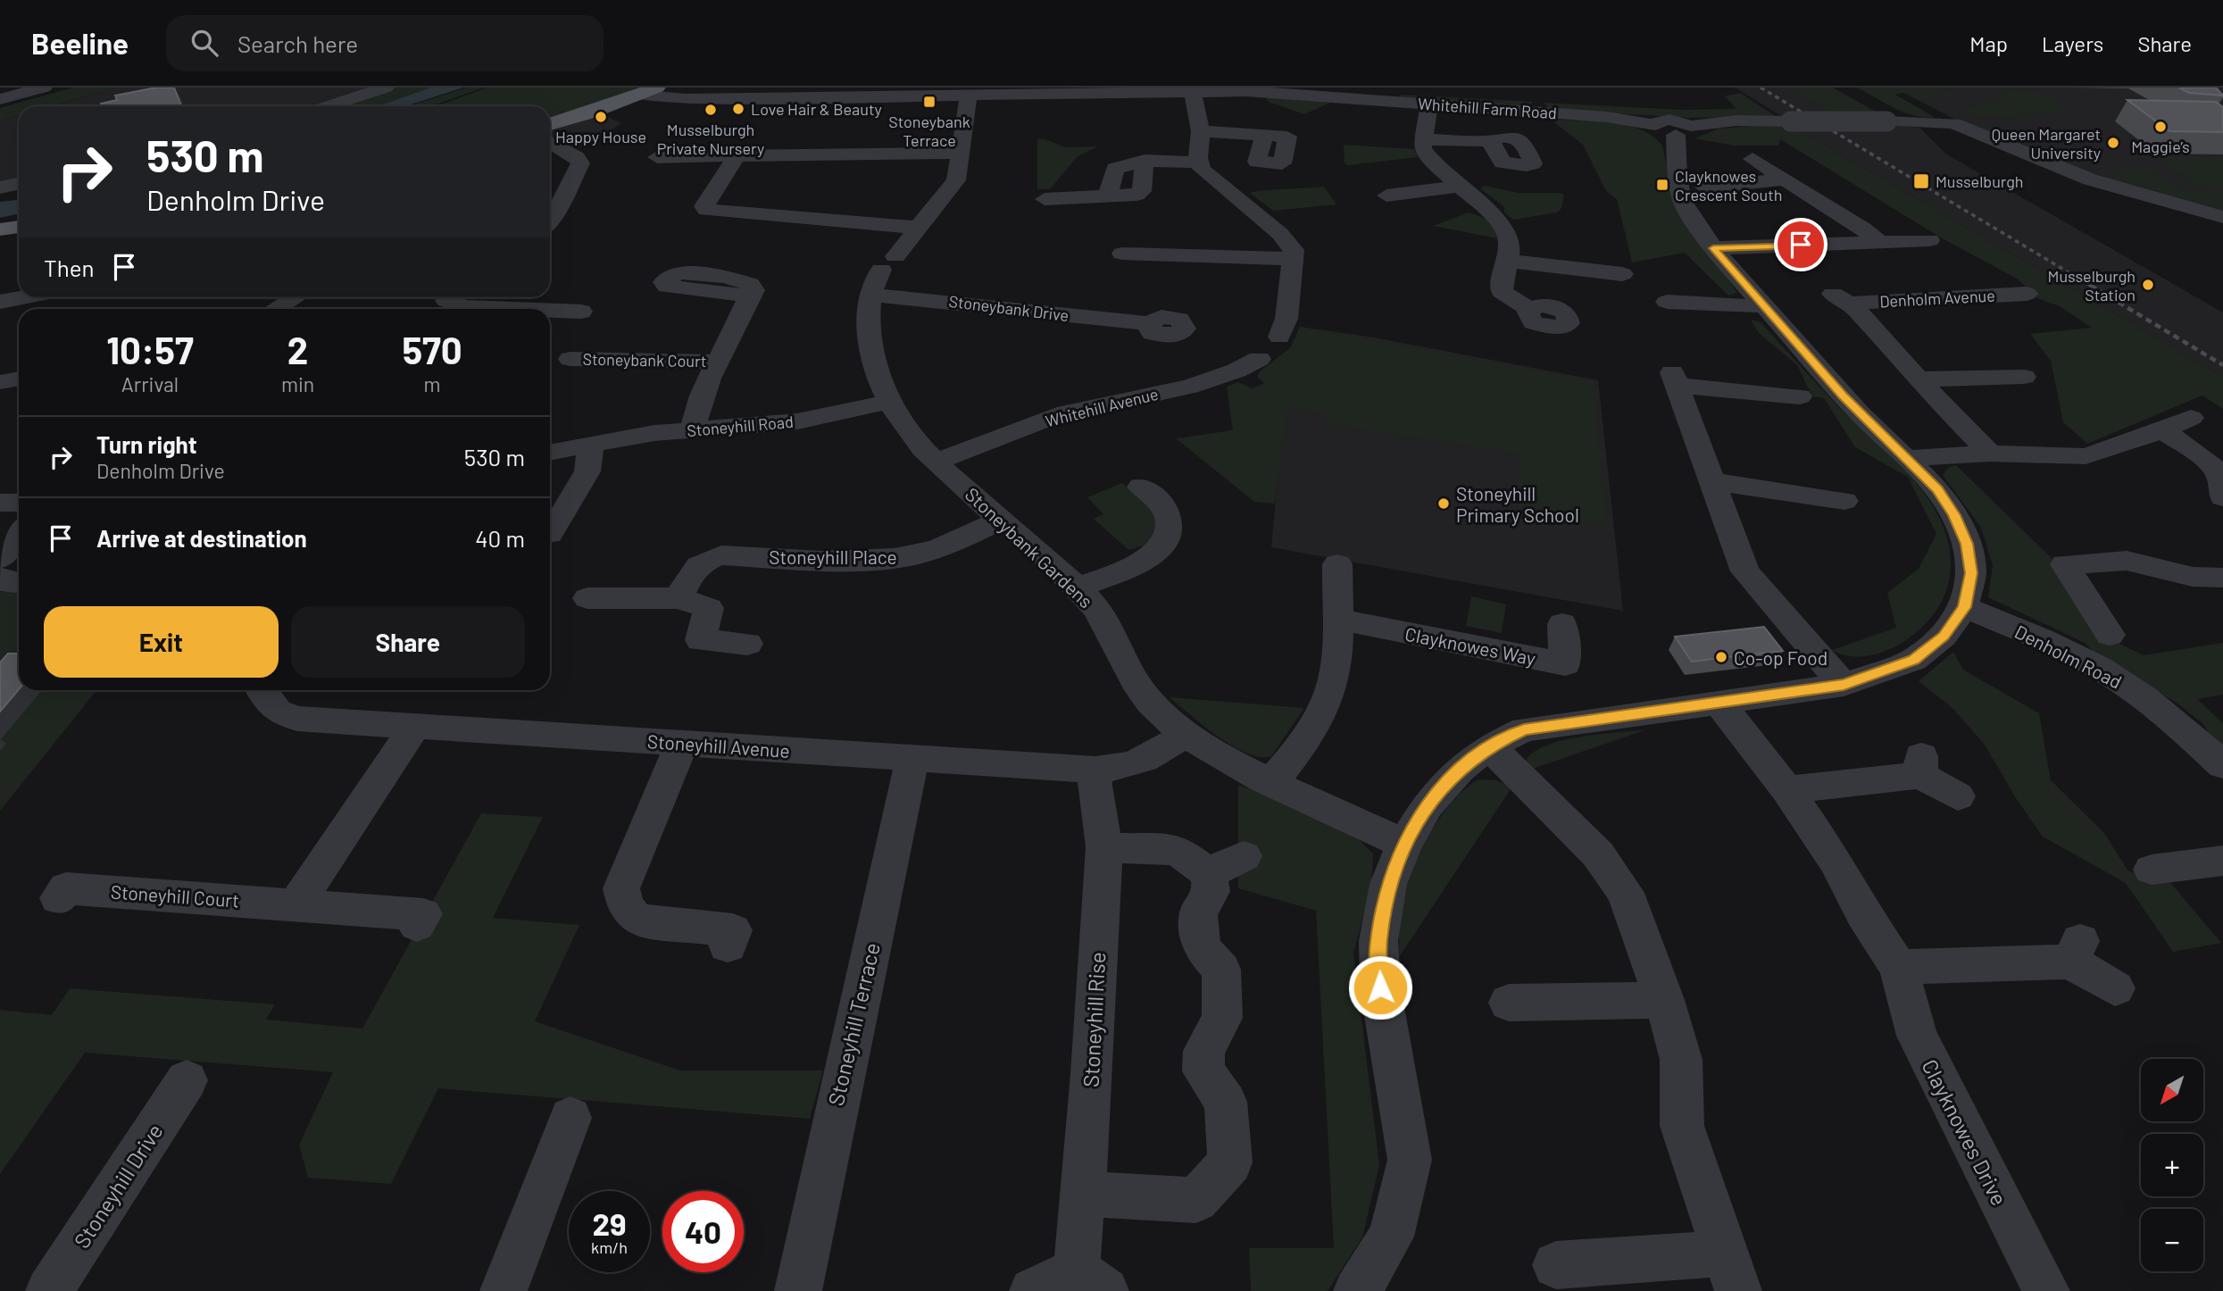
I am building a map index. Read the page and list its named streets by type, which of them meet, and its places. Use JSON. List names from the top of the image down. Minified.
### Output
{"streets":{"street":["Whitehill Farm Road","Denholm Avenue","Stoneybank Drive","Stoneybank Court","Whitehill Avenue","Stoneyhill Road","Stoneybank Gardens","Stoneyhill Place","Clayknowes Way","Denholm Road","Stoneyhill Avenue","Stoneyhill Court","Stoneyhill Rise","Stoneyhill Terrace","Clayknowes Drive","Stoneyhill Drive"]},"crossings":[["Whitehill Farm Road","Stoneybank Gardens"],["Stoneybank Drive","Stoneybank Gardens"],["Stoneybank Court","Stoneyhill Road"],["Whitehill Avenue","Stoneybank Gardens"],["Stoneyhill Road","Stoneybank Gardens"],["Stoneybank Gardens","Stoneyhill Place"],["Stoneybank Gardens","Stoneyhill Avenue"],["Stoneyhill Avenue","Stoneyhill Rise"],["Stoneyhill Avenue","Stoneyhill Terrace"]],"places":{"transit":["Stoneybank Terrace","Musselburgh","Clayknowes Crescent South"],"other":["Love Hair & Beauty","Musselburgh Private Nursery","Happy House","Maggie’s","Queen Margaret University","Musselburgh Station","Stoneyhill Primary School","Co-op Food"]},"north":"bottom left","page":{"header":"Beeline","search":"Search here","nav":["Map","Layers","Share"],"turn":["530 m","Denholm Drive"],"then":"Then","eta":["10:57","Arrival","2","min","570","m"],"list":[{"name":"Turn right","note":"Denholm Drive","value":"530 m"},{"name":"Arrive at destination","value":"40 m"}],"buttons":["Exit","Share"],"map_buttons":["+","−"],"speed":"29 km/h","limit":"40"}}
